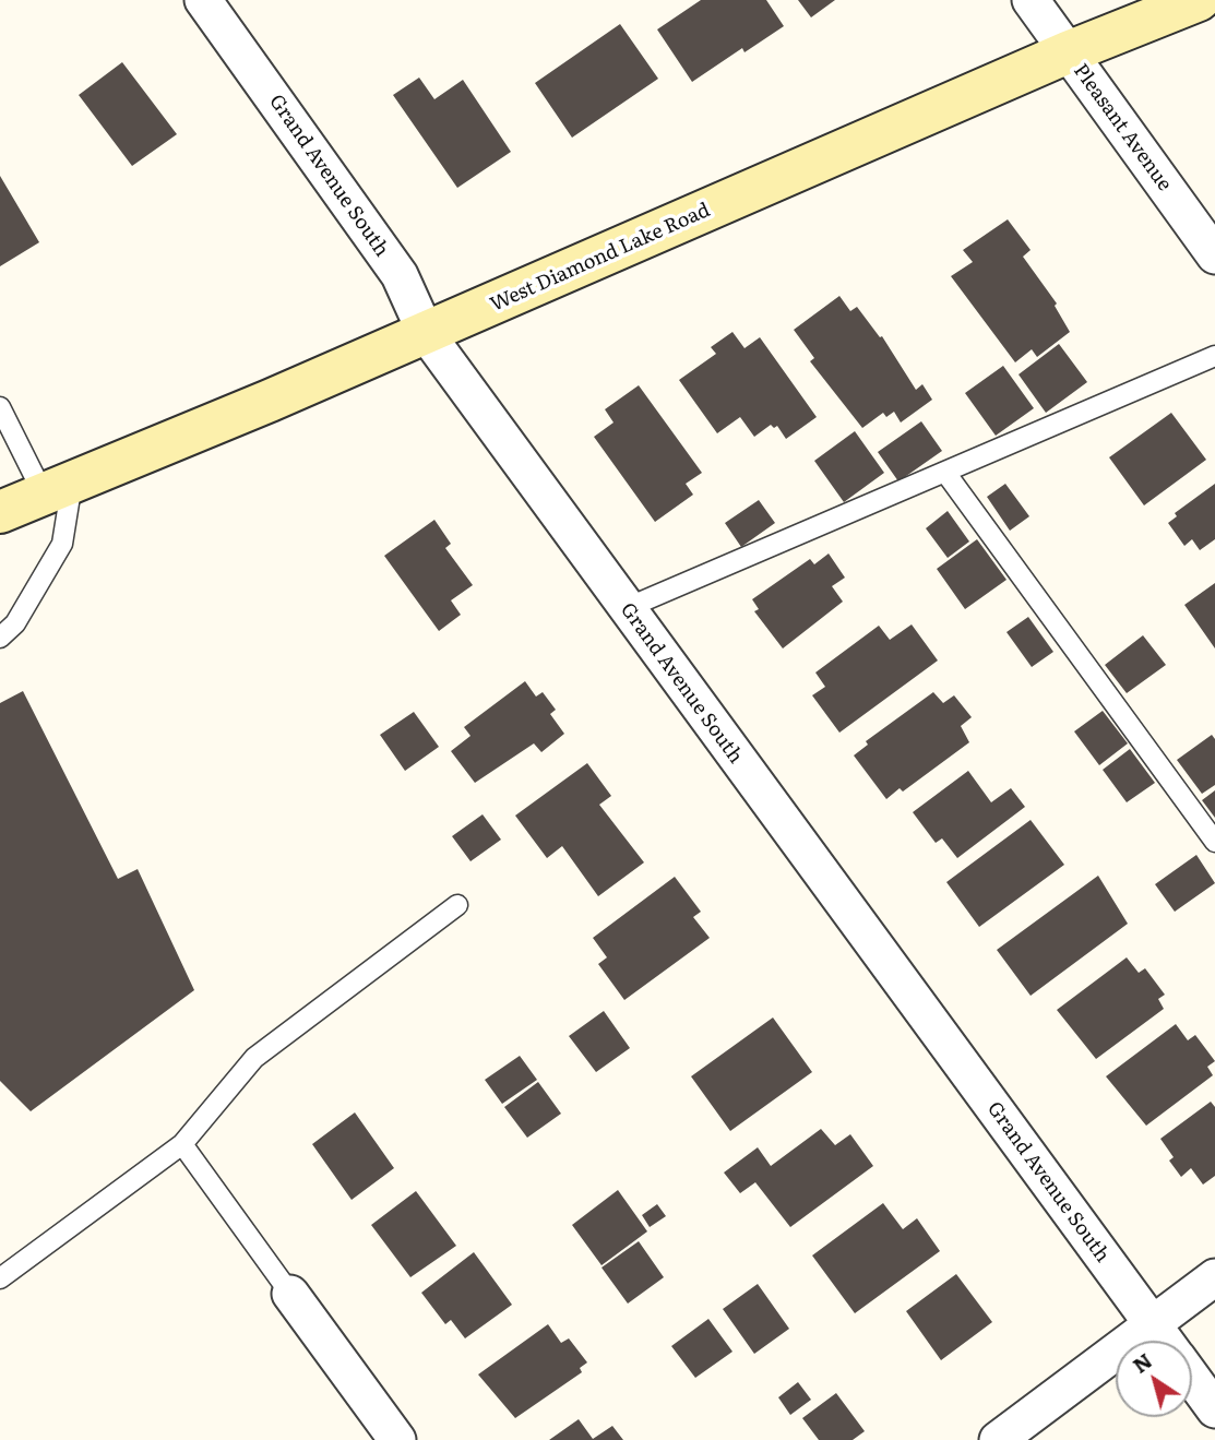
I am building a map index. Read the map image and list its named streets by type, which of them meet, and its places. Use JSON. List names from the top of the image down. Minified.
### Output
{"streets":{"street":["Pleasant Avenue","Grand Avenue South","West Diamond Lake Road"]},"crossings":[["Pleasant Avenue","West Diamond Lake Road"],["Grand Avenue South","West Diamond Lake Road"]],"north":"top left"}
